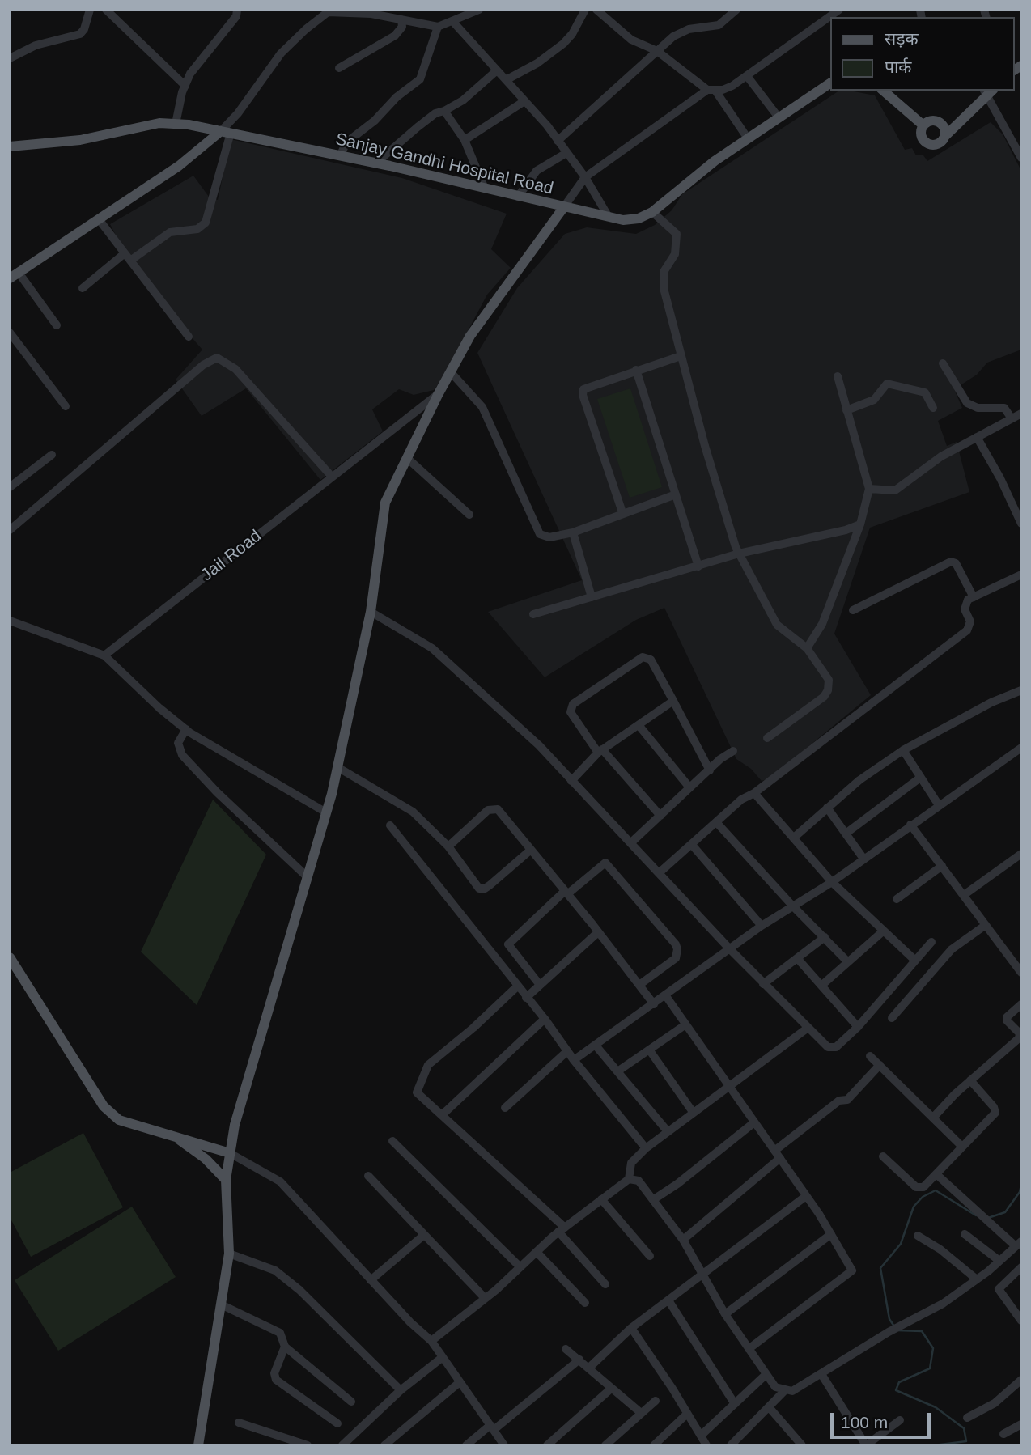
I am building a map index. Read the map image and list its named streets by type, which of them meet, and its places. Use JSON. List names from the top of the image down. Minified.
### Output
{"streets":{"main road":["Sanjay Gandhi Hospital Road"],"street":["Jail Road"]},"legend":["सड़क","पार्क"],"scale_bar":"100 m"}
